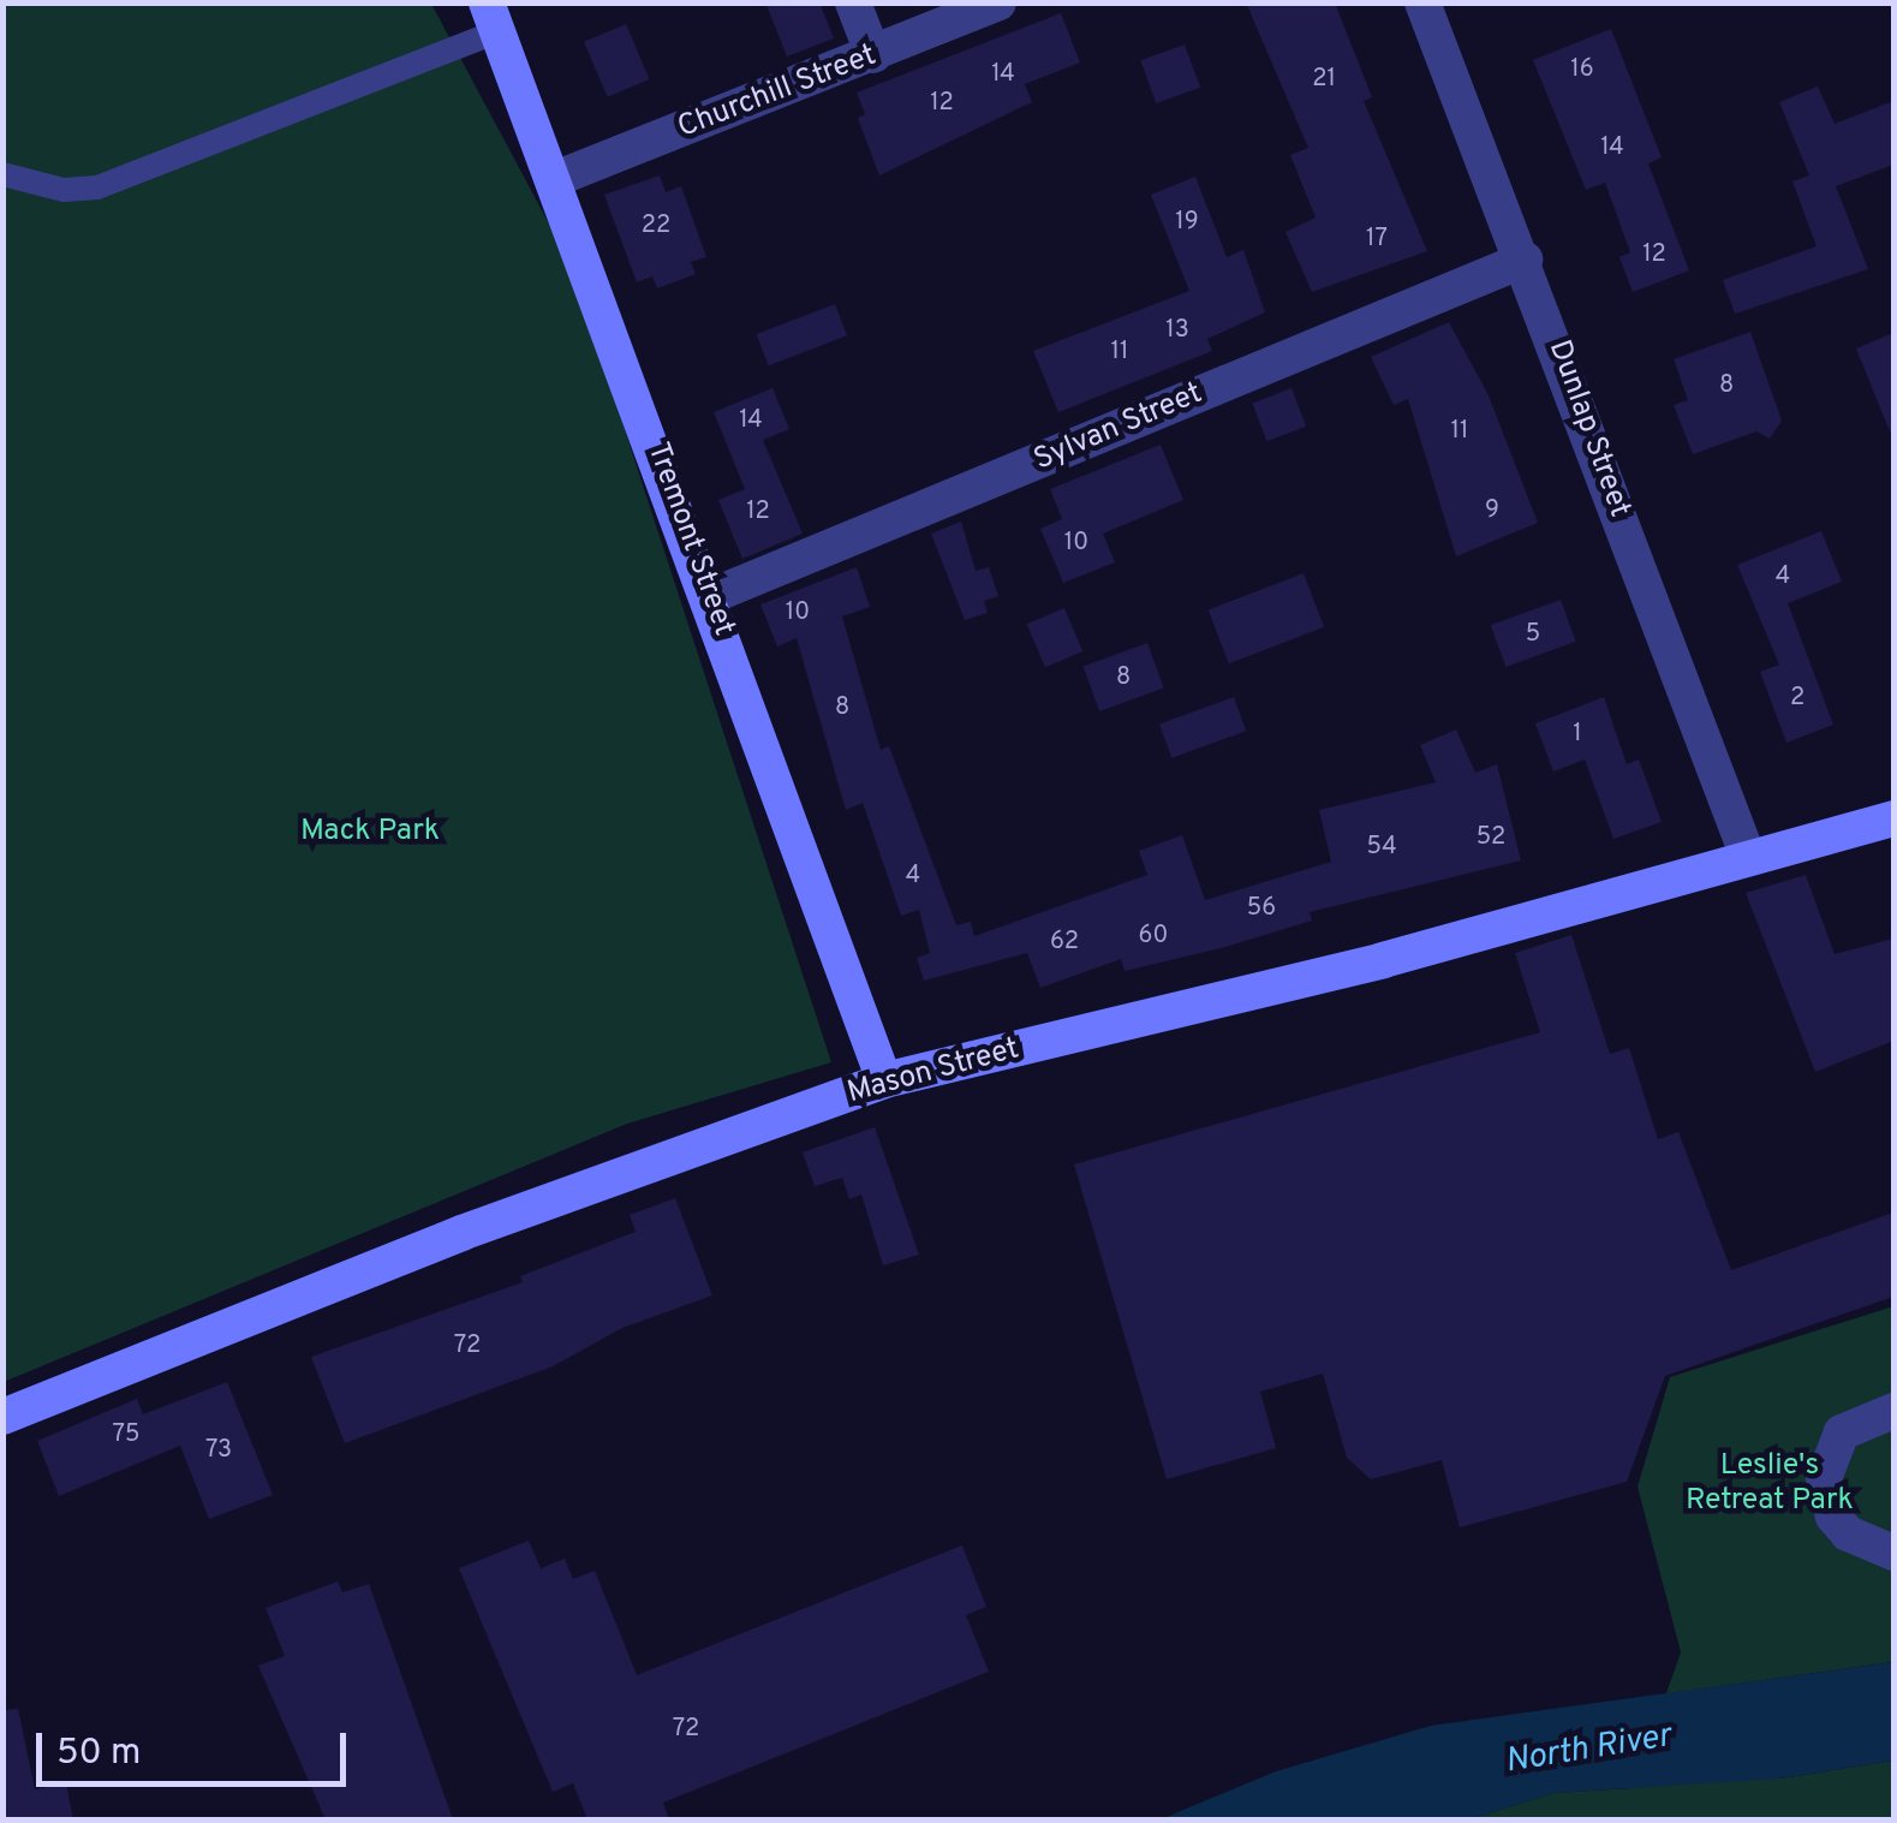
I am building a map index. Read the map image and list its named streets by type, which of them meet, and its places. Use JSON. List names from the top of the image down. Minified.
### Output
{"streets":{"street":["Churchill Street","Sylvan Street","Dunlap Street","Tremont Street","Mason Street"]},"crossings":[["Churchill Street","Tremont Street"],["Sylvan Street","Dunlap Street"],["Sylvan Street","Tremont Street"],["Dunlap Street","Mason Street"],["Tremont Street","Mason Street"]],"water":["North River"],"parks":["Mack Park","Leslie's Retreat Park"],"house_numbers":["16","14","21","12","14","19","22","17","12","13","11","8","14","11","9","12","10","4","10","5","8","2","8","1","52","54","4","56","60","62","72","75","73","72"],"scale_bar":"50 m"}
